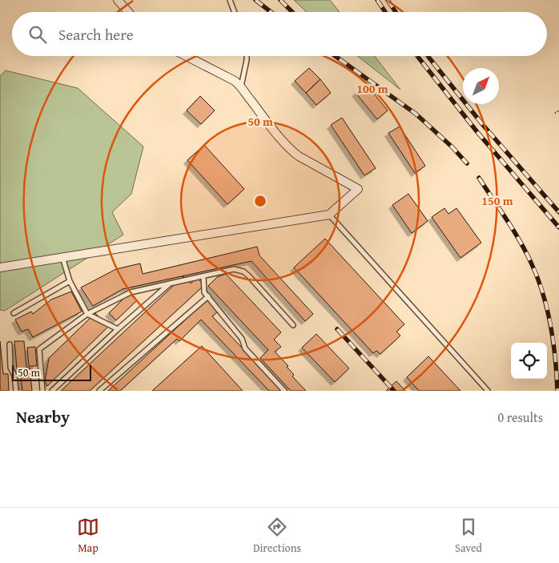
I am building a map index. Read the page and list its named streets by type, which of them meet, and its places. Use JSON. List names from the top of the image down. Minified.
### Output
{"scale_bar":"50 m","north":"top right","page":{"search":"Search here","scale":"50 m","heading":["Nearby","0 results"],"nav":["Map","Directions","Saved"]},"rings":["100 m","50 m","150 m"]}
